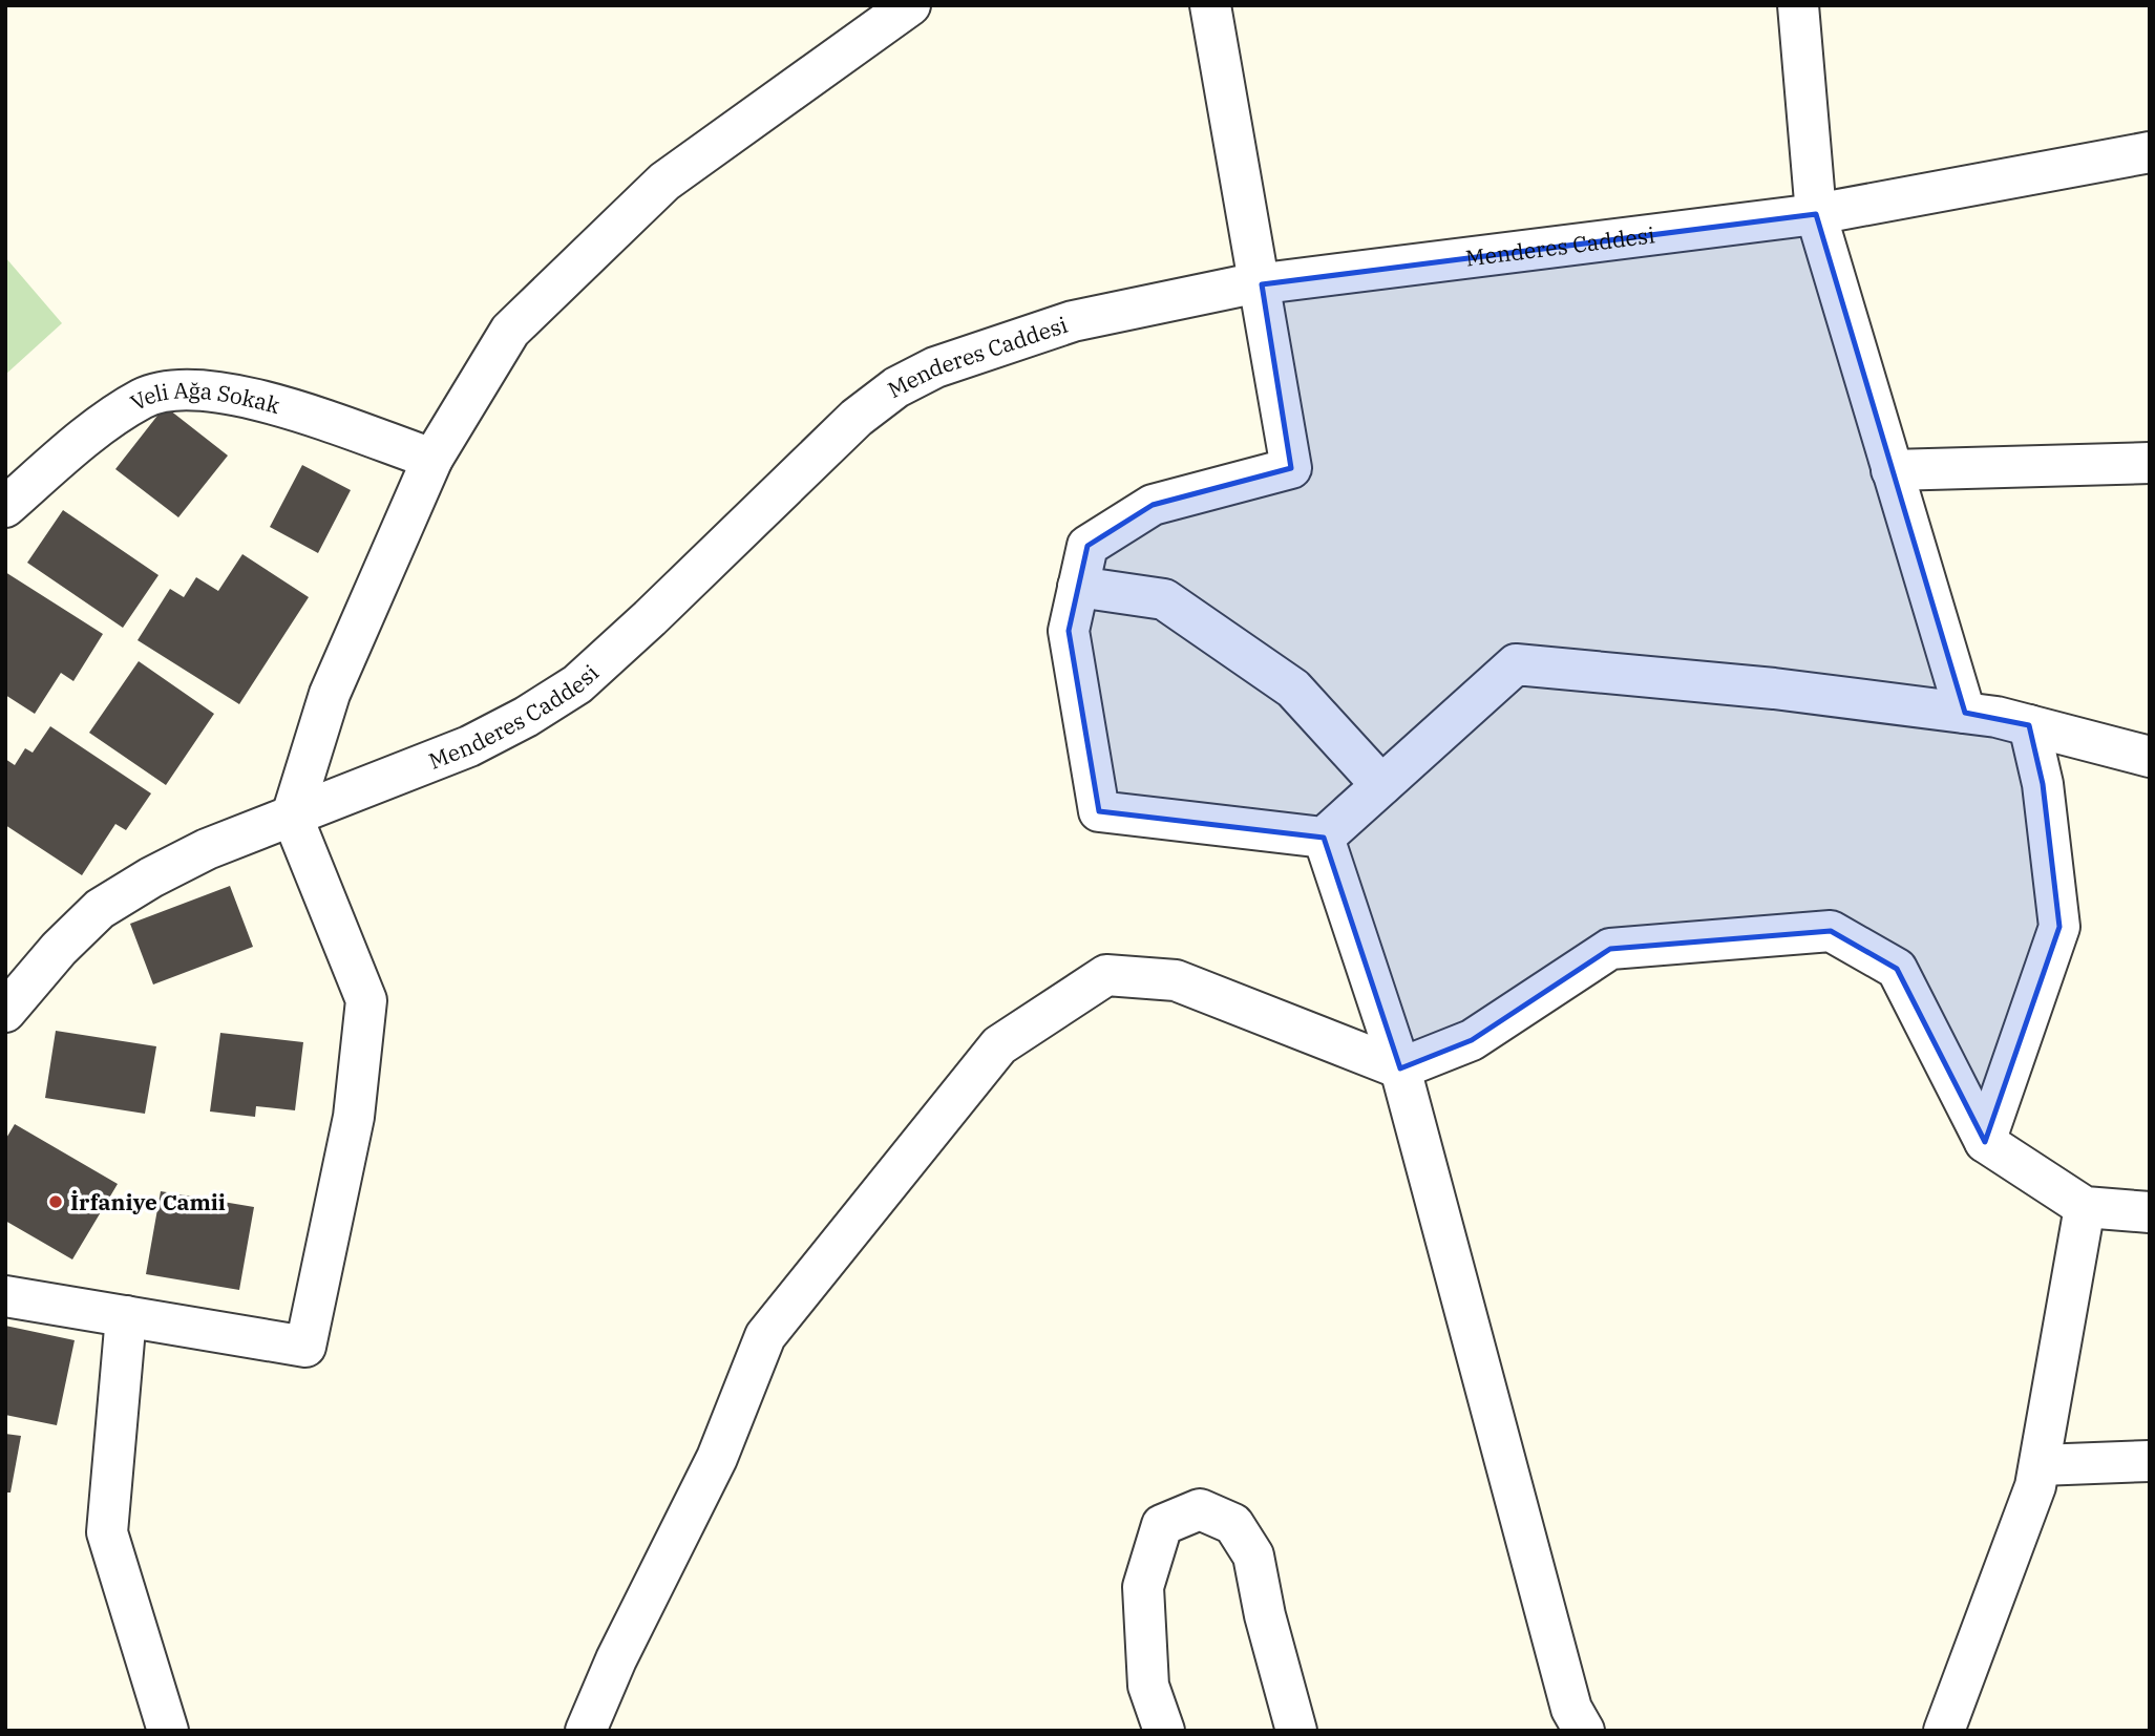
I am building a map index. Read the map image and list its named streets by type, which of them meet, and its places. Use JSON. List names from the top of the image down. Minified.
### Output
{"streets":{"street":["Menderes Caddesi","Veli Ağa Sokak"]},"places":["İrfaniye Camii"]}
